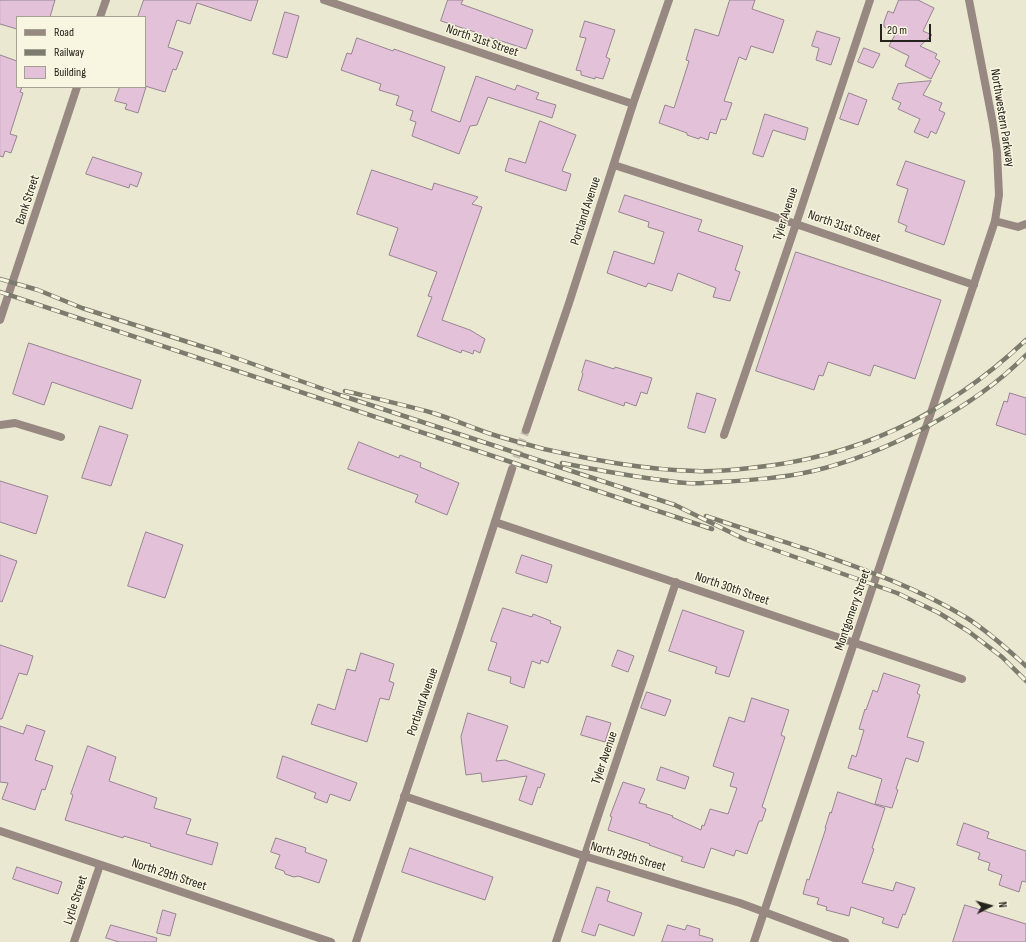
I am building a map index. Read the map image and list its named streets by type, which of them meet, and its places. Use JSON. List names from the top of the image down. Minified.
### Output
{"streets":{"street":["North 31st Street","Northwestern Parkway","Bank Street","Portland Avenue","Tyler Avenue","North 30th Street","Montgomery Street","North 29th Street","Lytle Street"]},"crossings":[["North 31st Street","Northwestern Parkway"],["North 31st Street","Portland Avenue"],["North 31st Street","Tyler Avenue"],["North 31st Street","Montgomery Street"],["Northwestern Parkway","Montgomery Street"],["Portland Avenue","North 30th Street"],["Portland Avenue","North 29th Street"],["Tyler Avenue","North 30th Street"],["Tyler Avenue","North 29th Street"],["North 30th Street","Montgomery Street"],["Montgomery Street","North 29th Street"],["North 29th Street","Lytle Street"]],"legend":["Road","Railway","Building"],"scale_bar":"20 m","north":"right"}
